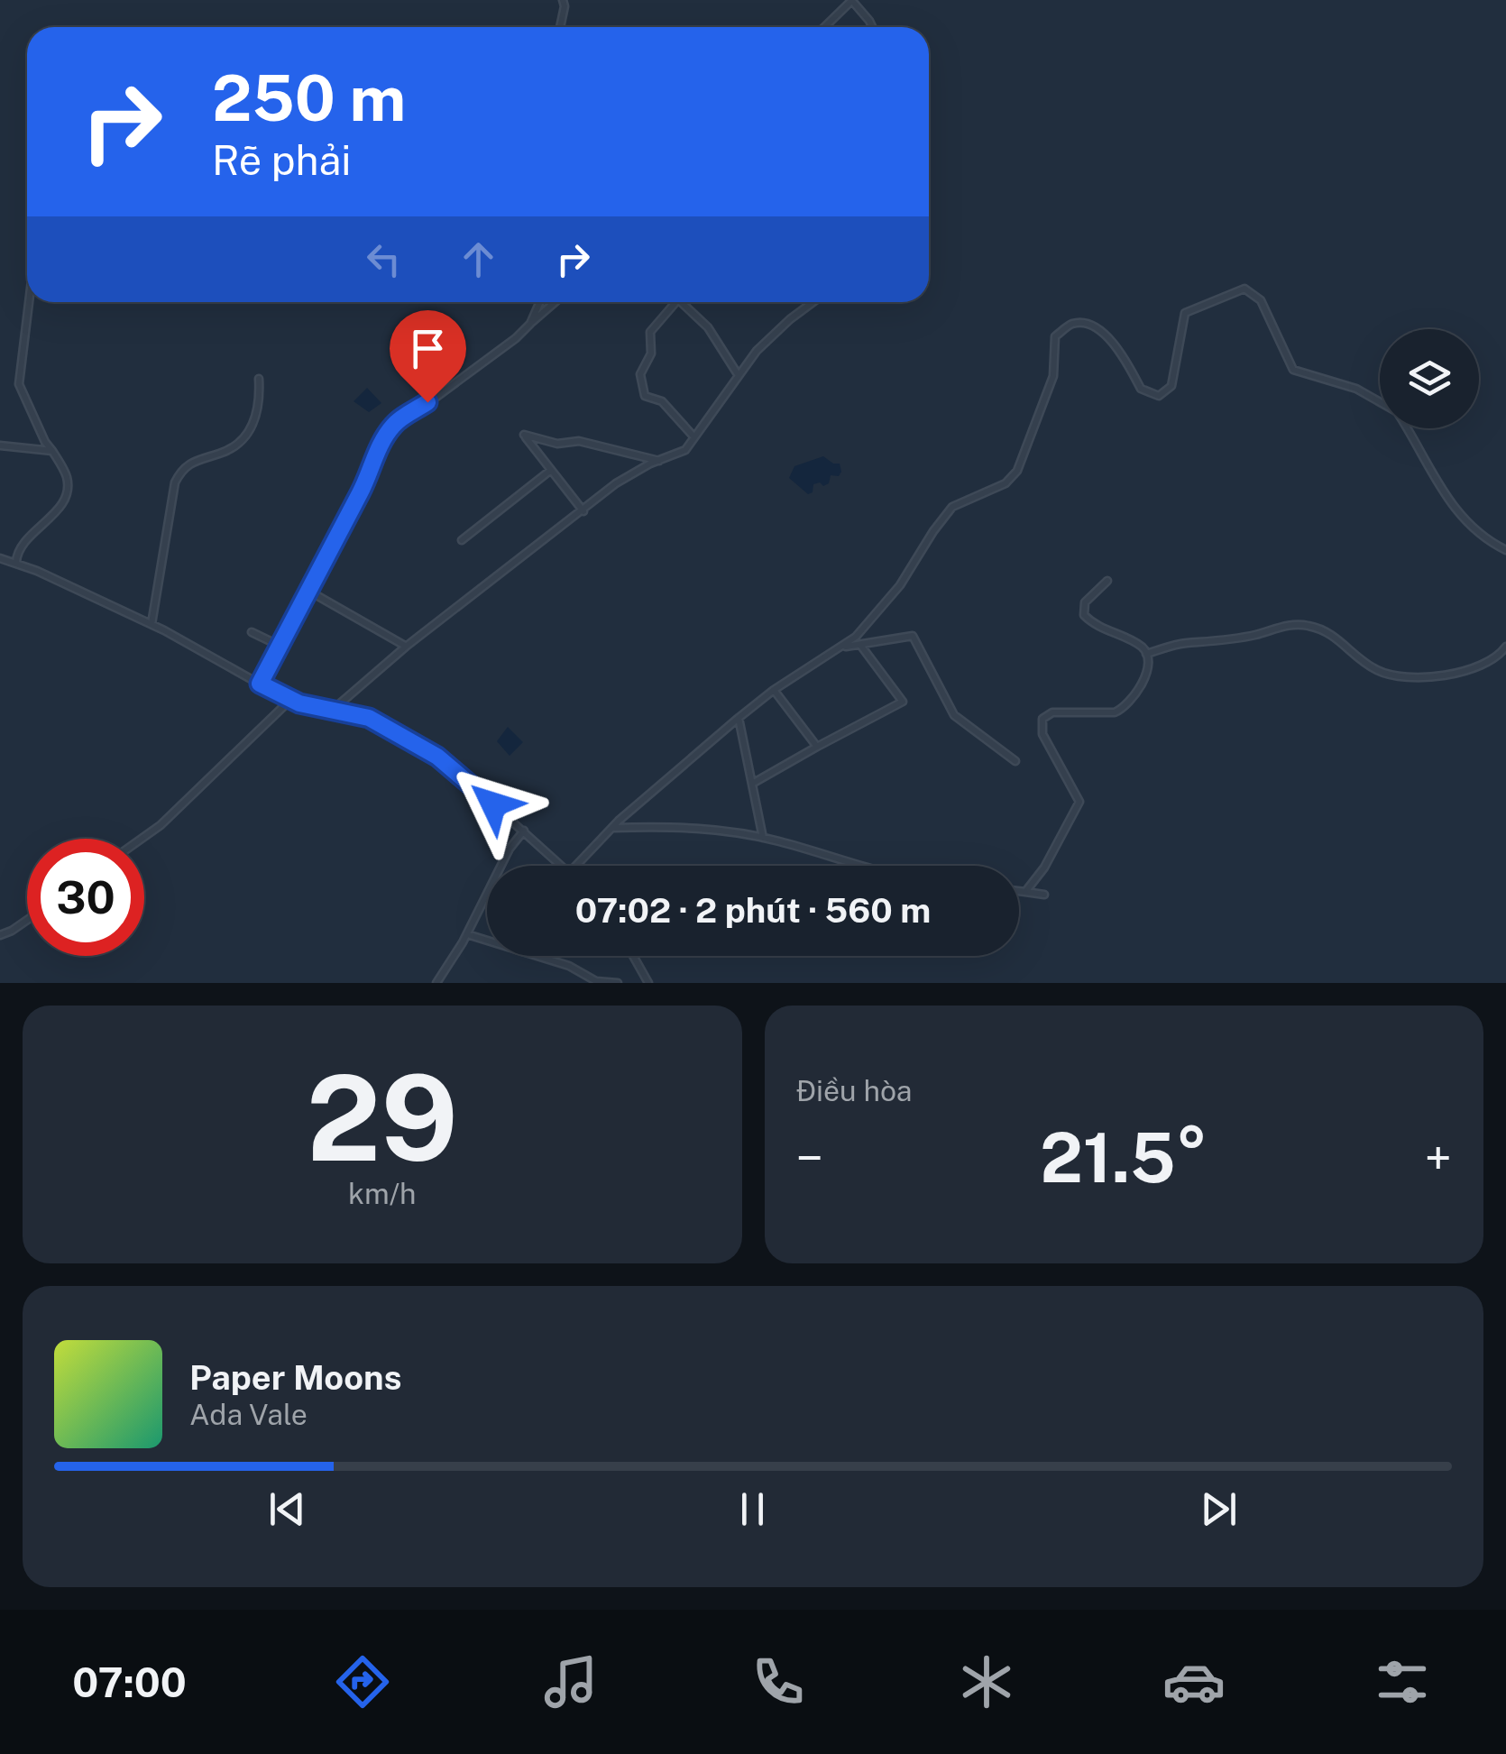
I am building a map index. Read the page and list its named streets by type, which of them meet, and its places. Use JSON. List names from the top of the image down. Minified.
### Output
{"page":{"turn":["250 m","Rẽ phải"],"limit":"30","trip":"07:02 · 2 phút · 560 m","tile":[["29","km/h"],"Điều hòa"],"heat":["−","21.5°","+"],"song":["Paper Moons","Ada Vale"],"tabs":"07:00"}}
